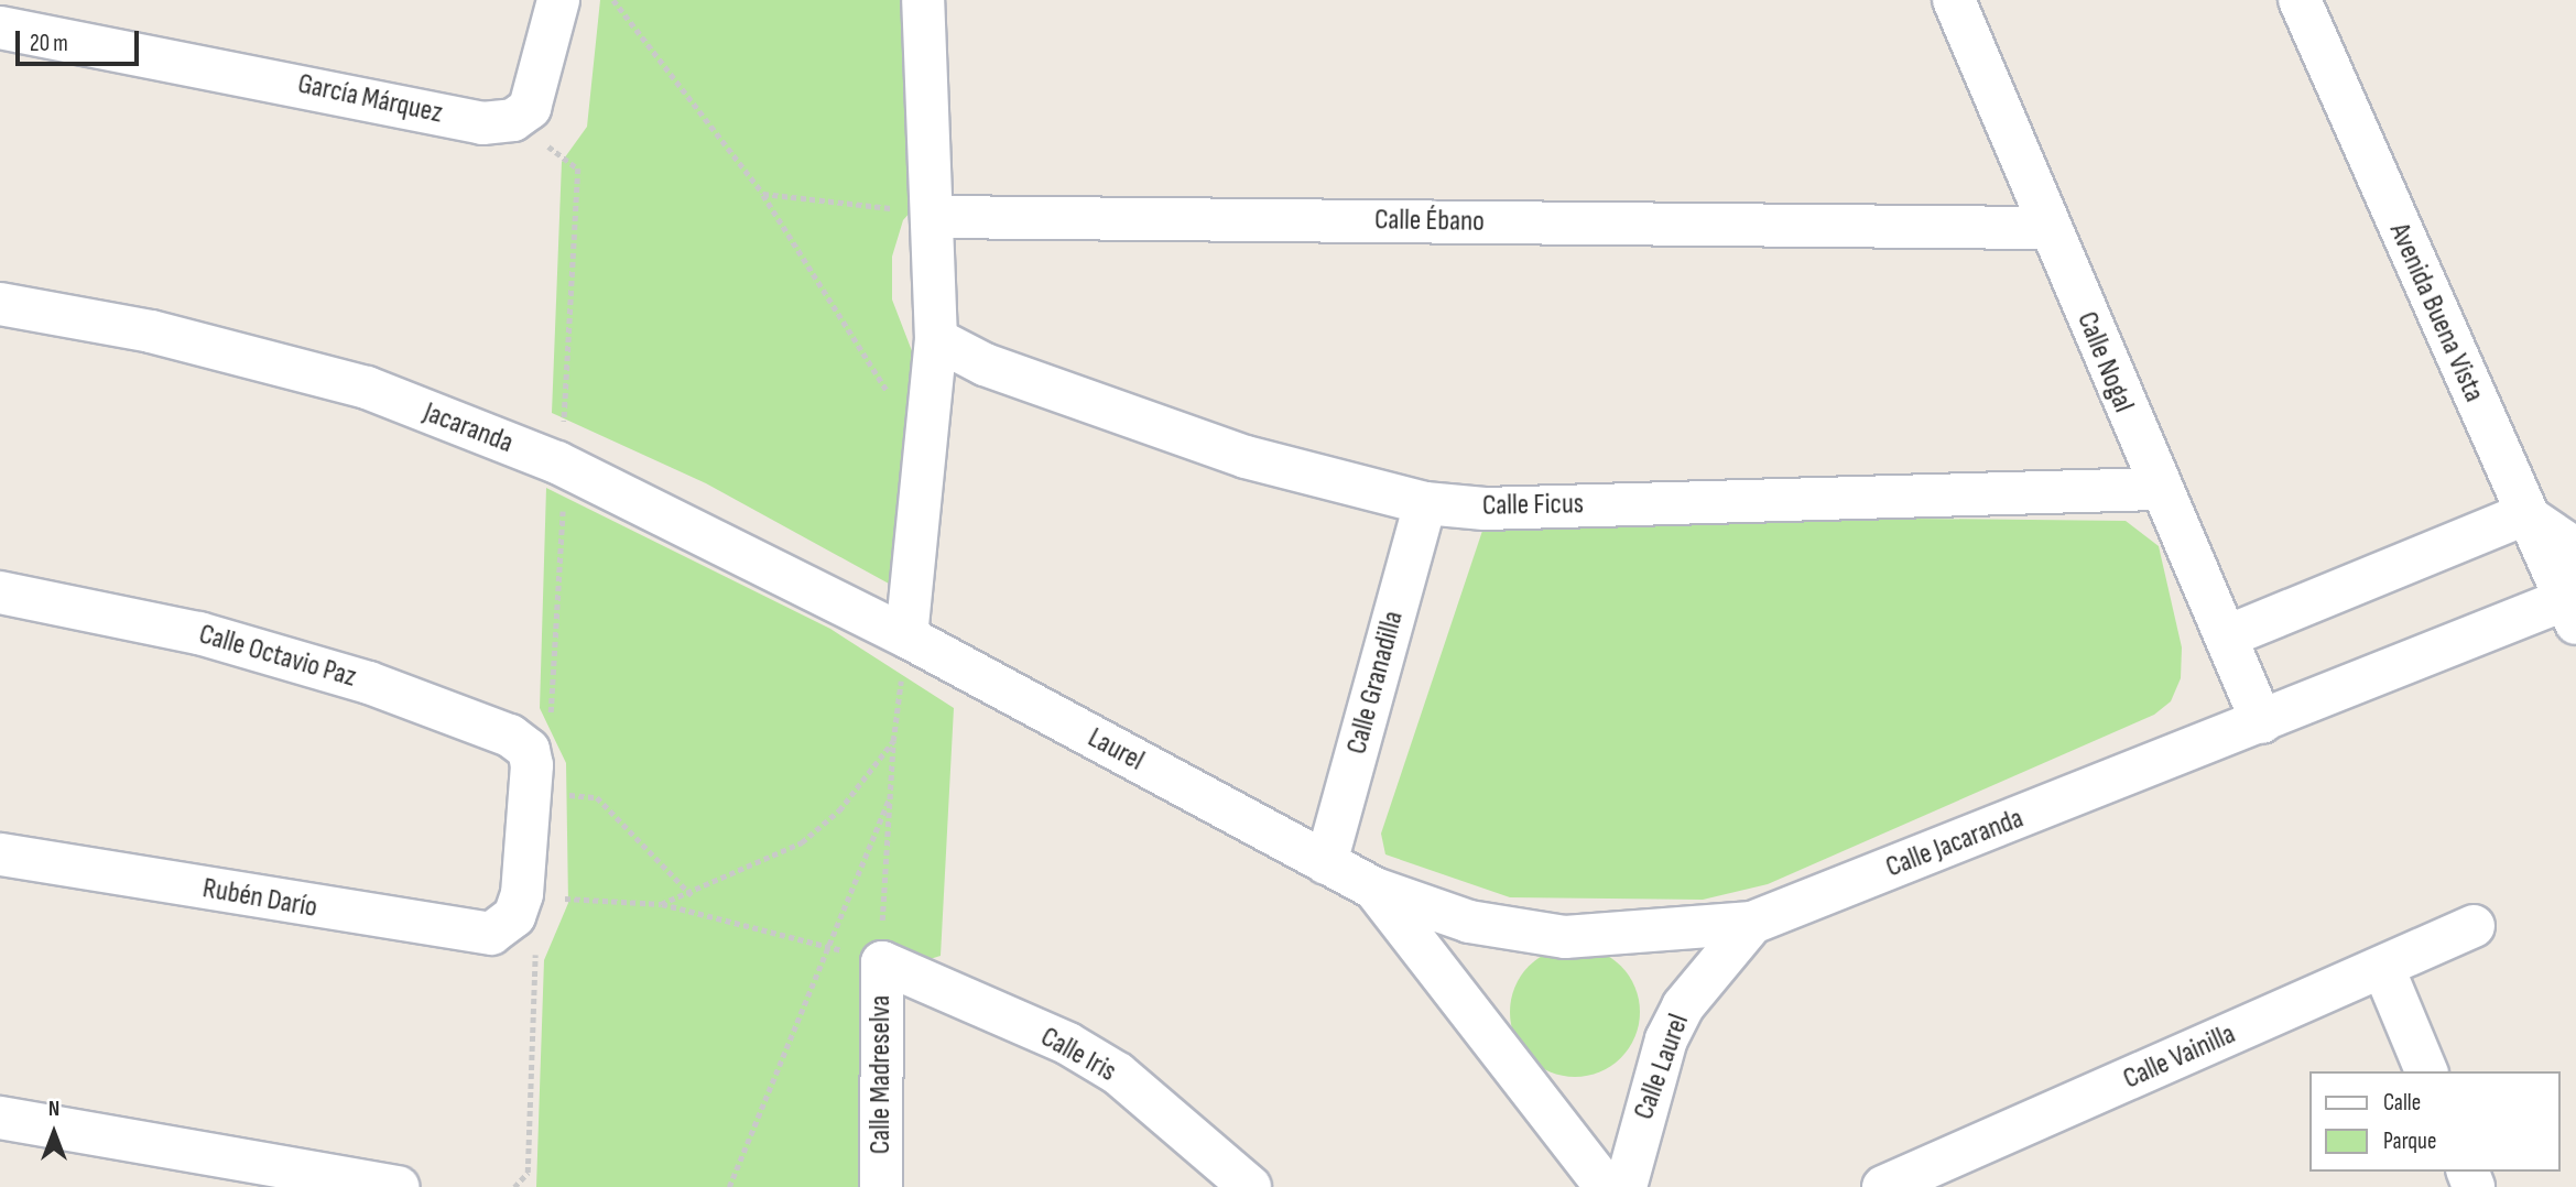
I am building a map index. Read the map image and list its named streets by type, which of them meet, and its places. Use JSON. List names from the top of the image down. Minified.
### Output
{"streets":{"street":["García Márquez","Calle Ébano","Avenida Buena Vista","Calle Nogal","Jacaranda","Calle Ficus","Calle Octavio Paz","Calle Granadilla","Laurel","Calle Jacaranda","Rubén Darío","Calle Iris","Calle Vainilla","Calle Laurel","Calle Madreselva"]},"crossings":[["Calle Ébano","Calle Nogal"],["Avenida Buena Vista","Calle Jacaranda"],["Calle Nogal","Calle Ficus"],["Calle Nogal","Calle Jacaranda"],["Jacaranda","Laurel"],["Calle Ficus","Calle Granadilla"],["Calle Granadilla","Laurel"],["Calle Granadilla","Calle Jacaranda"],["Laurel","Calle Jacaranda"],["Calle Jacaranda","Calle Laurel"],["Calle Iris","Calle Madreselva"]],"legend":["Calle","Parque"],"scale_bar":"20 m","north":"top"}
